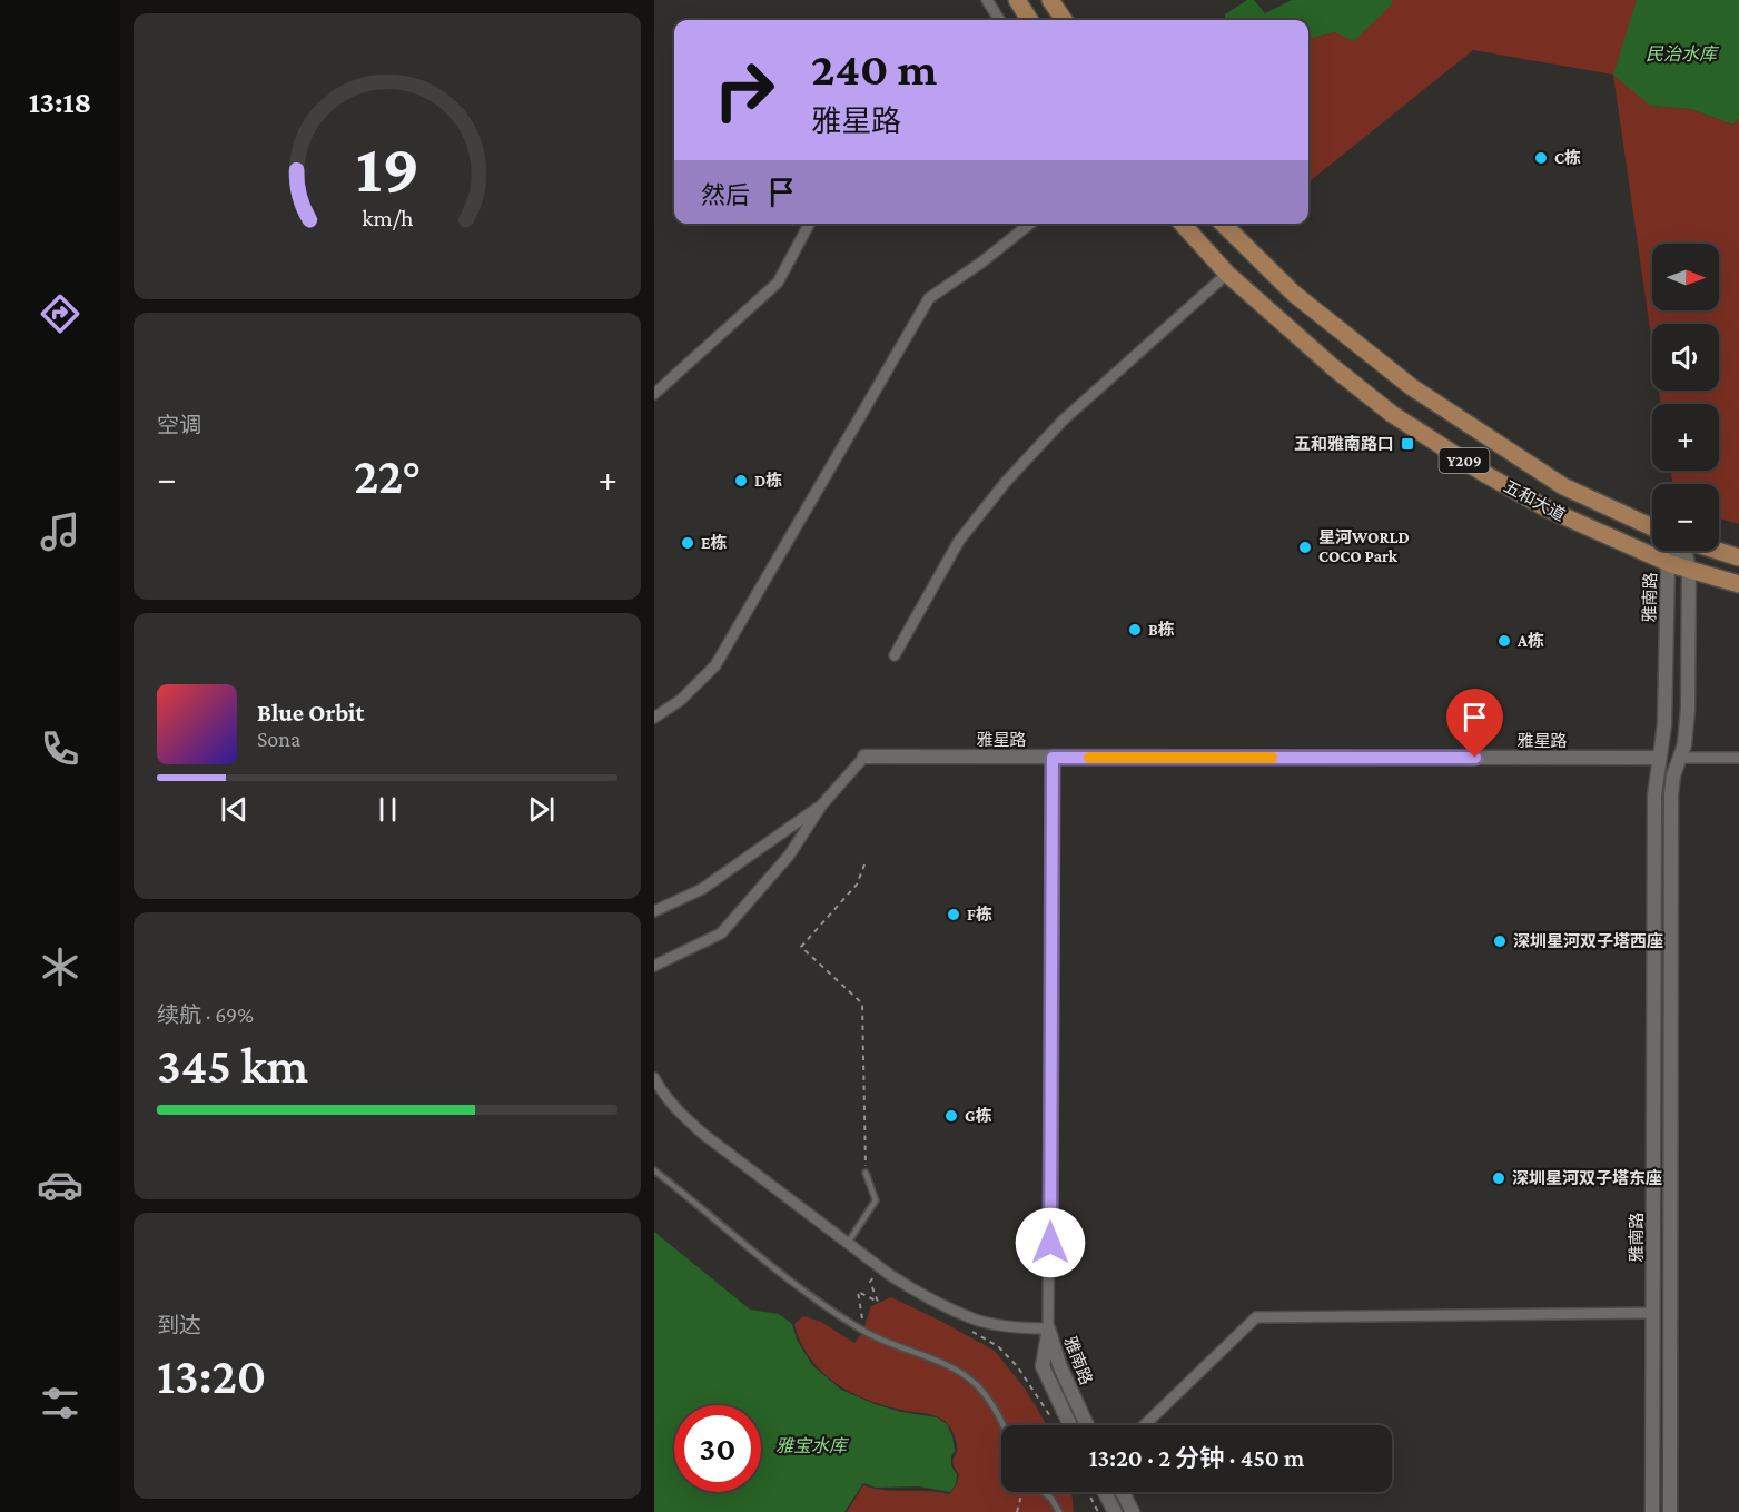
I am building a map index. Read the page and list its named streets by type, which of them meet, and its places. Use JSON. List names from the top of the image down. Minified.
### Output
{"streets":{"main road":["Y209","五和大道"],"street":["雅南路","雅星路"]},"crossings":[["Y209","五和大道"],["五和大道","雅南路"],["雅南路","雅星路"]],"water":["民治水库","雅宝水库"],"places":{"other":["C栋","D栋","E栋","星河WORLD COCO Park","B栋","A栋","F栋","深圳星河双子塔西座","G栋","深圳星河双子塔东座"],"transit":["五和雅南路口"]},"north":"right","page":{"tabs":"13:18","turn":["240 m","雅星路"],"then":"然后","map_buttons":["+","−"],"tile":["空调",["续航 · 69%","345 km"],["到达","13:20"]],"heat":["−","22°","+"],"song":["Blue Orbit","Sona"],"limit":"30","trip":"13:20 · 2 分钟 · 450 m","gauge":["19","km/h"]}}
